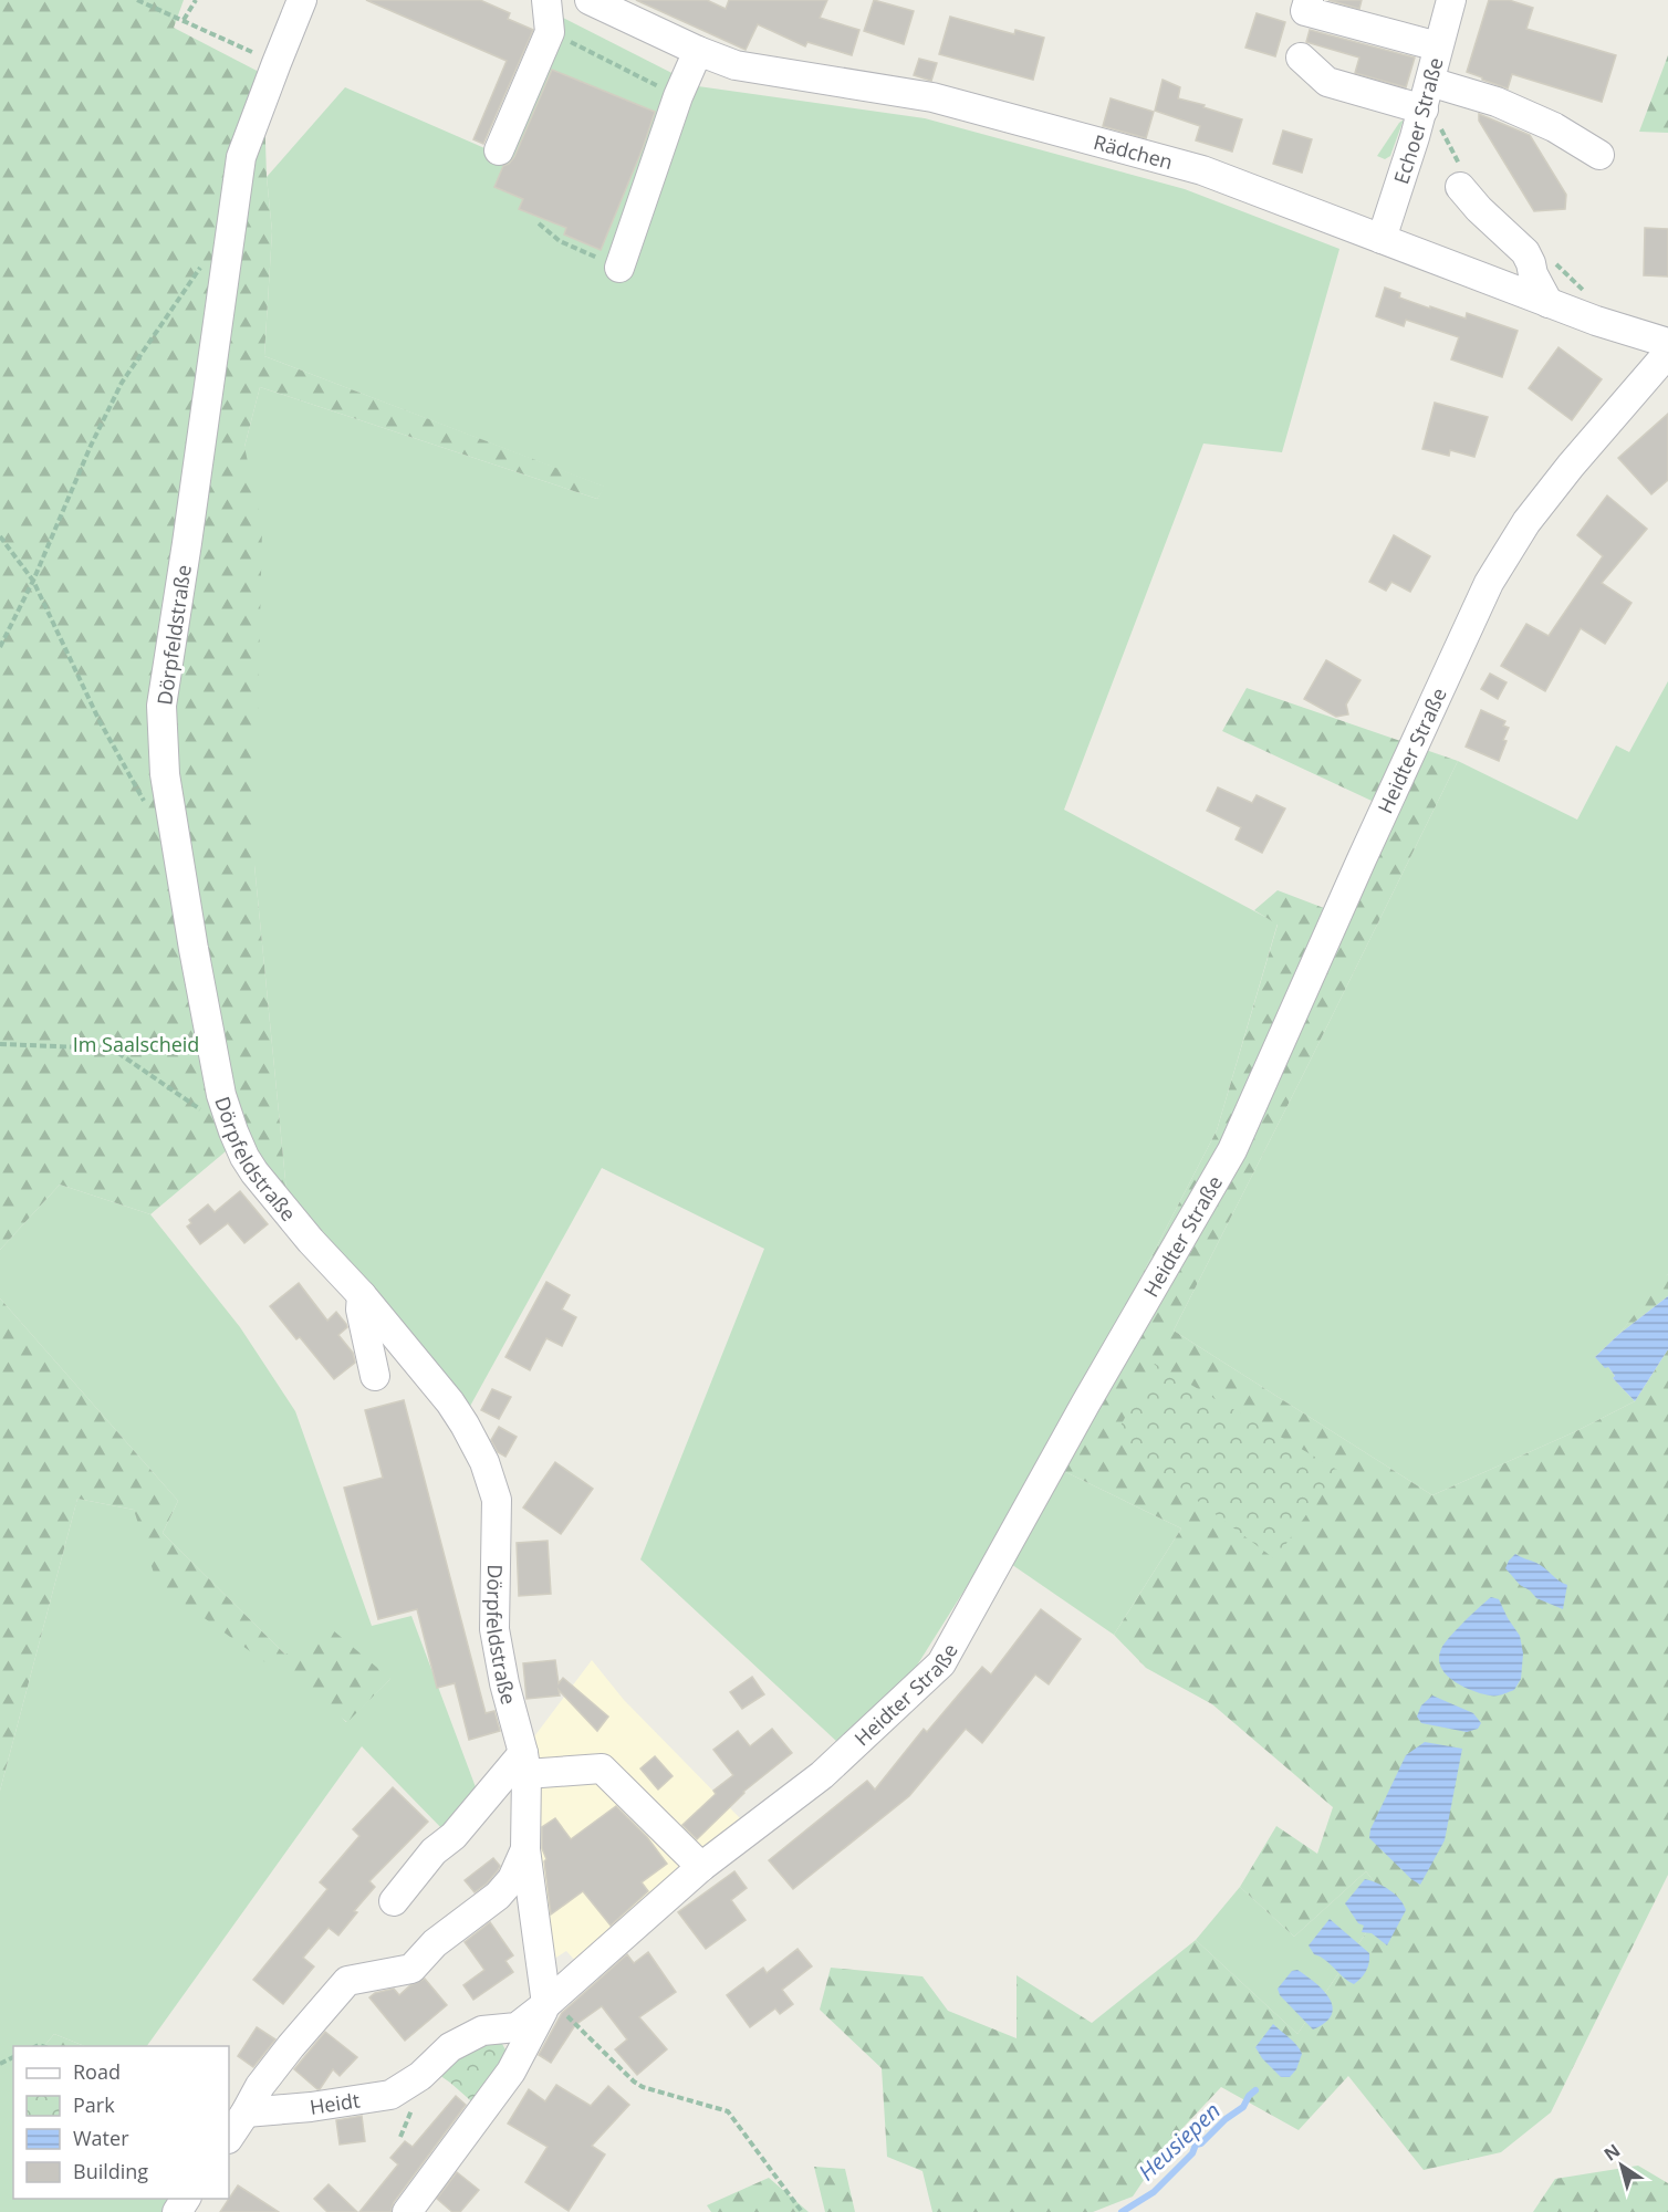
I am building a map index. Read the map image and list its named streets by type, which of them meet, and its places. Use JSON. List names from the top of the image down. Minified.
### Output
{"streets":{"street":["Echoer Straße","Rädchen","Dörpfeldstraße","Heidter Straße","Heidt"]},"crossings":[["Echoer Straße","Rädchen"],["Dörpfeldstraße","Heidter Straße"],["Dörpfeldstraße","Heidt"],["Heidter Straße","Heidt"]],"water":["Heusiepen"],"parks":["Im Saalscheid"],"legend":["Road","Park","Water","Building"],"north":"top left"}
